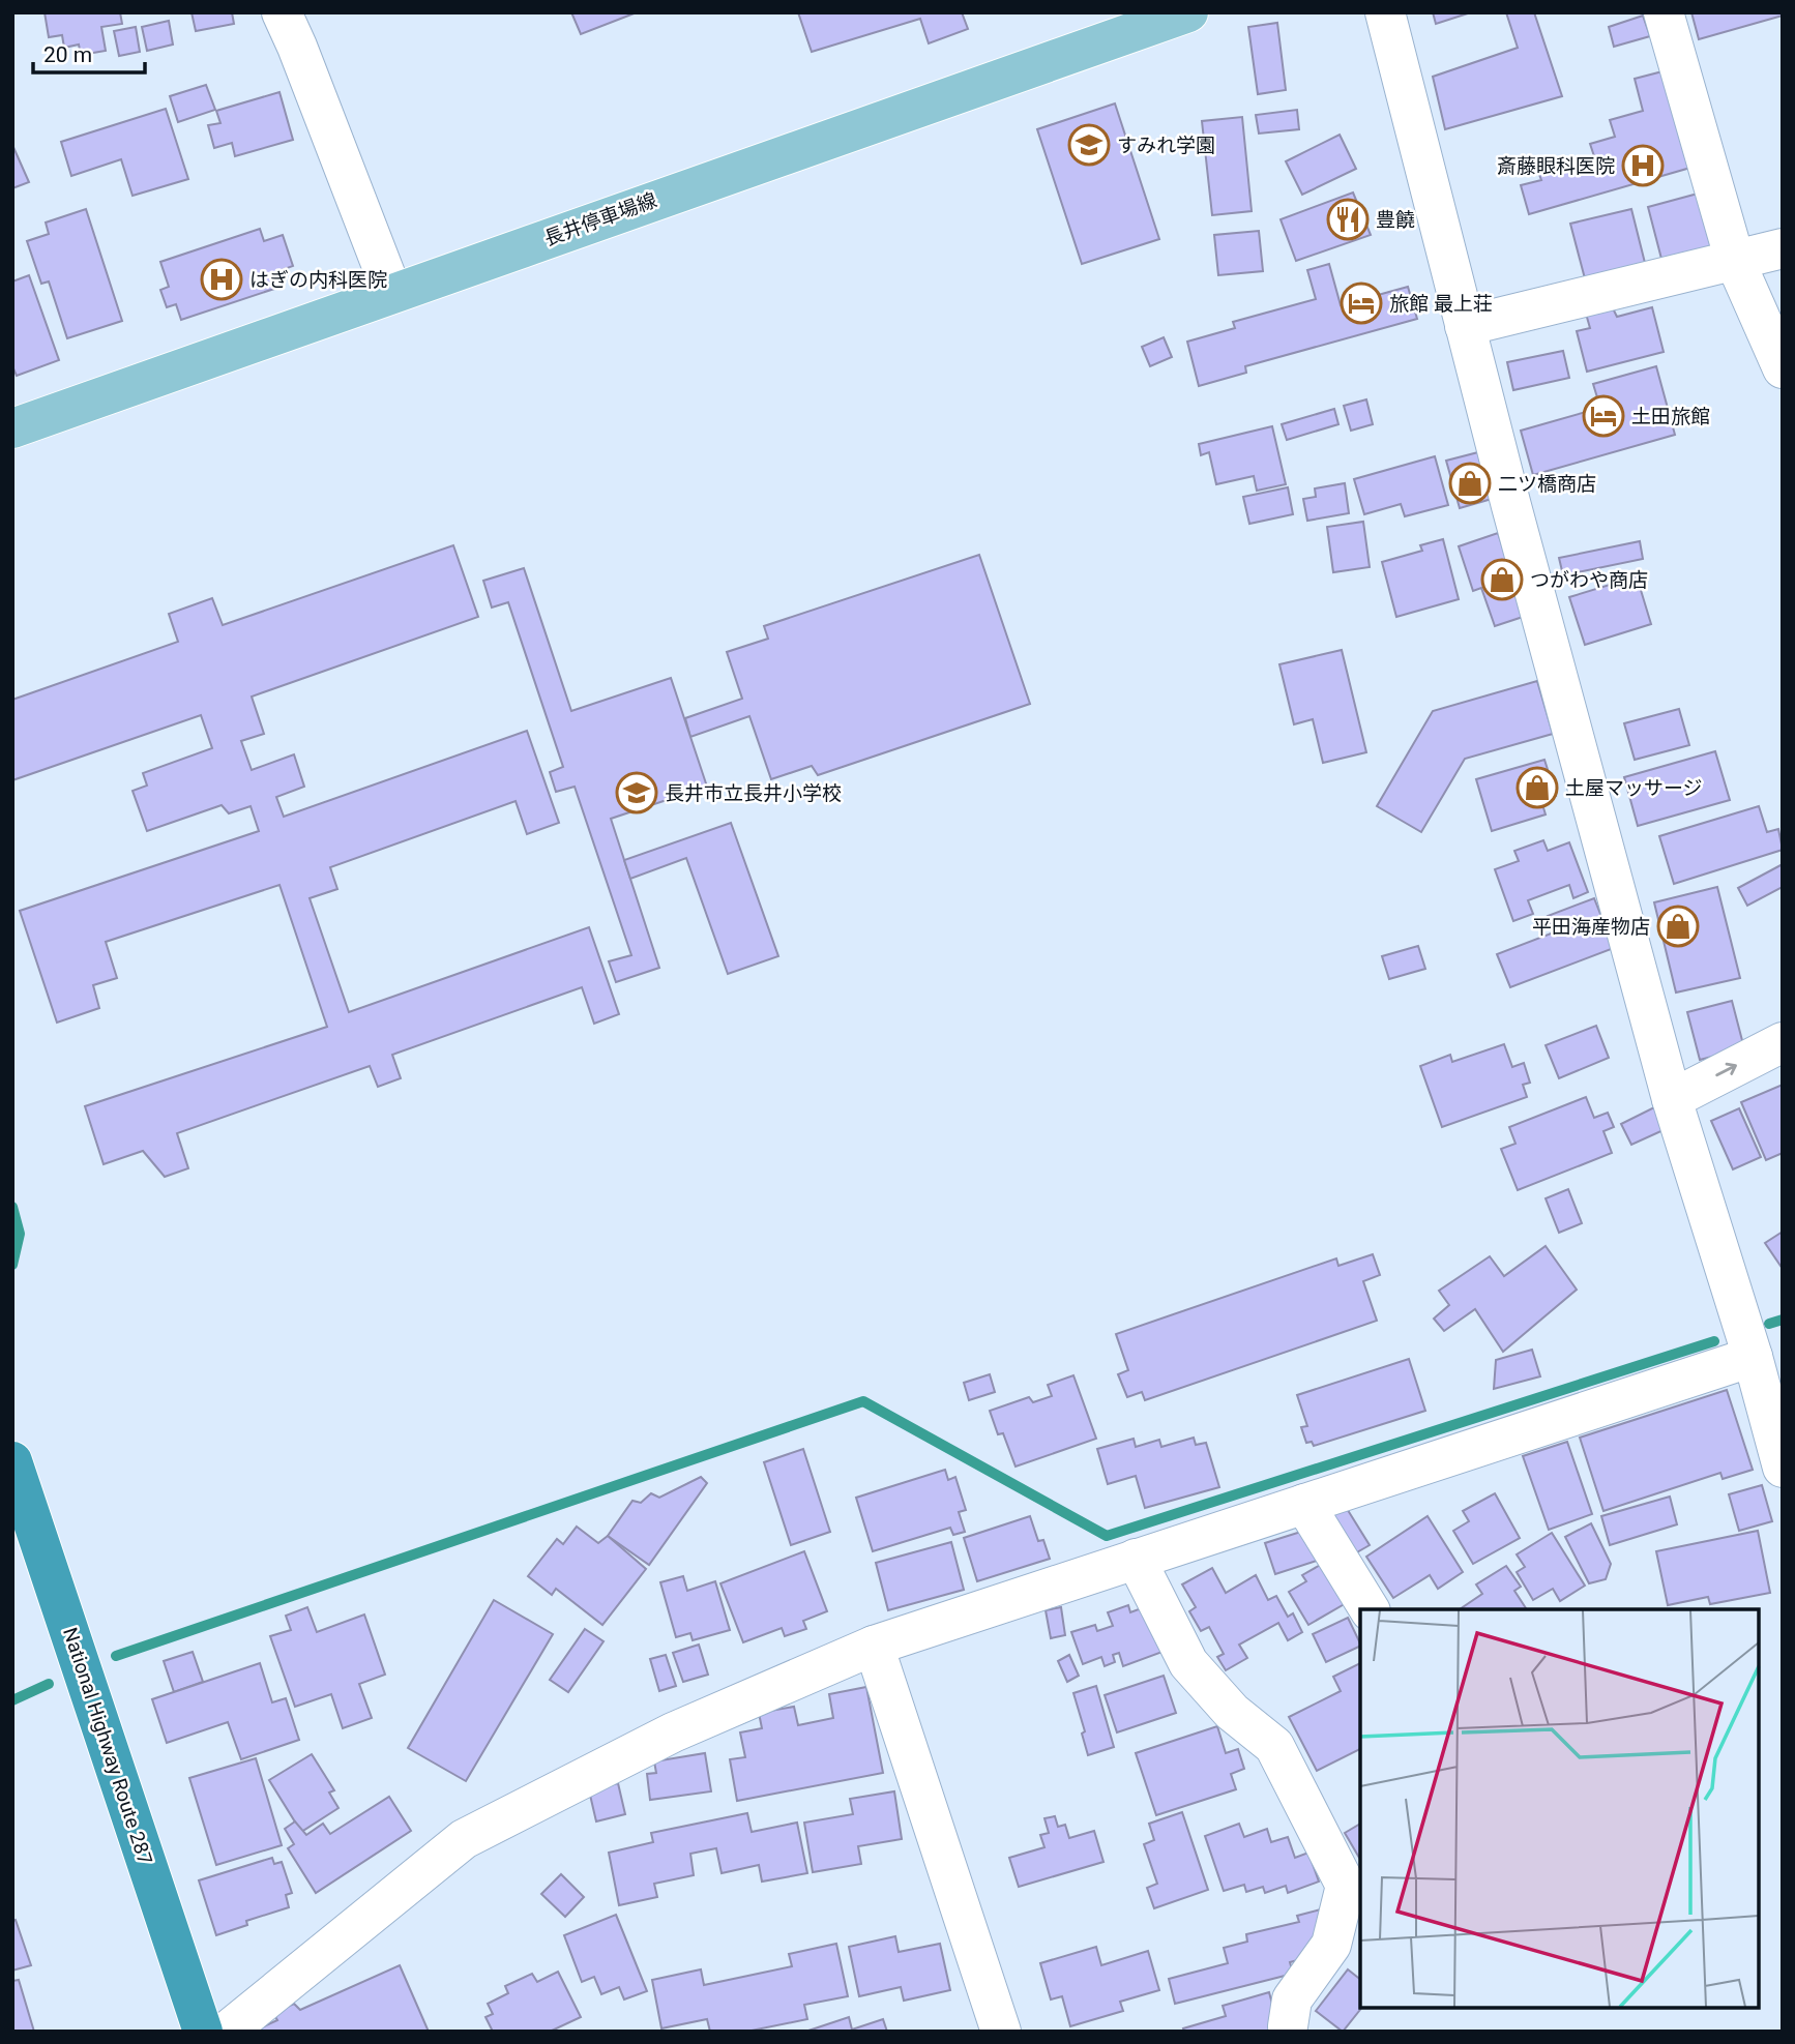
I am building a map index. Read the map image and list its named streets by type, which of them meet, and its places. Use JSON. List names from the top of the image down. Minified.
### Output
{"streets":{"highway":["National Highway Route 287"],"main road":["長井停車場線"]},"places":{"school or university":["すみれ学園","長井市立長井小学校"],"hospital":["斎藤眼科医院","はぎの内科医院"],"restaurant":["豊饒"],"hotel":["旅館 最上荘","土田旅館"],"shop":["二ツ橋商店","つがわや商店","土屋マッサージ","平田海産物店"]},"scale_bar":"20 m"}
